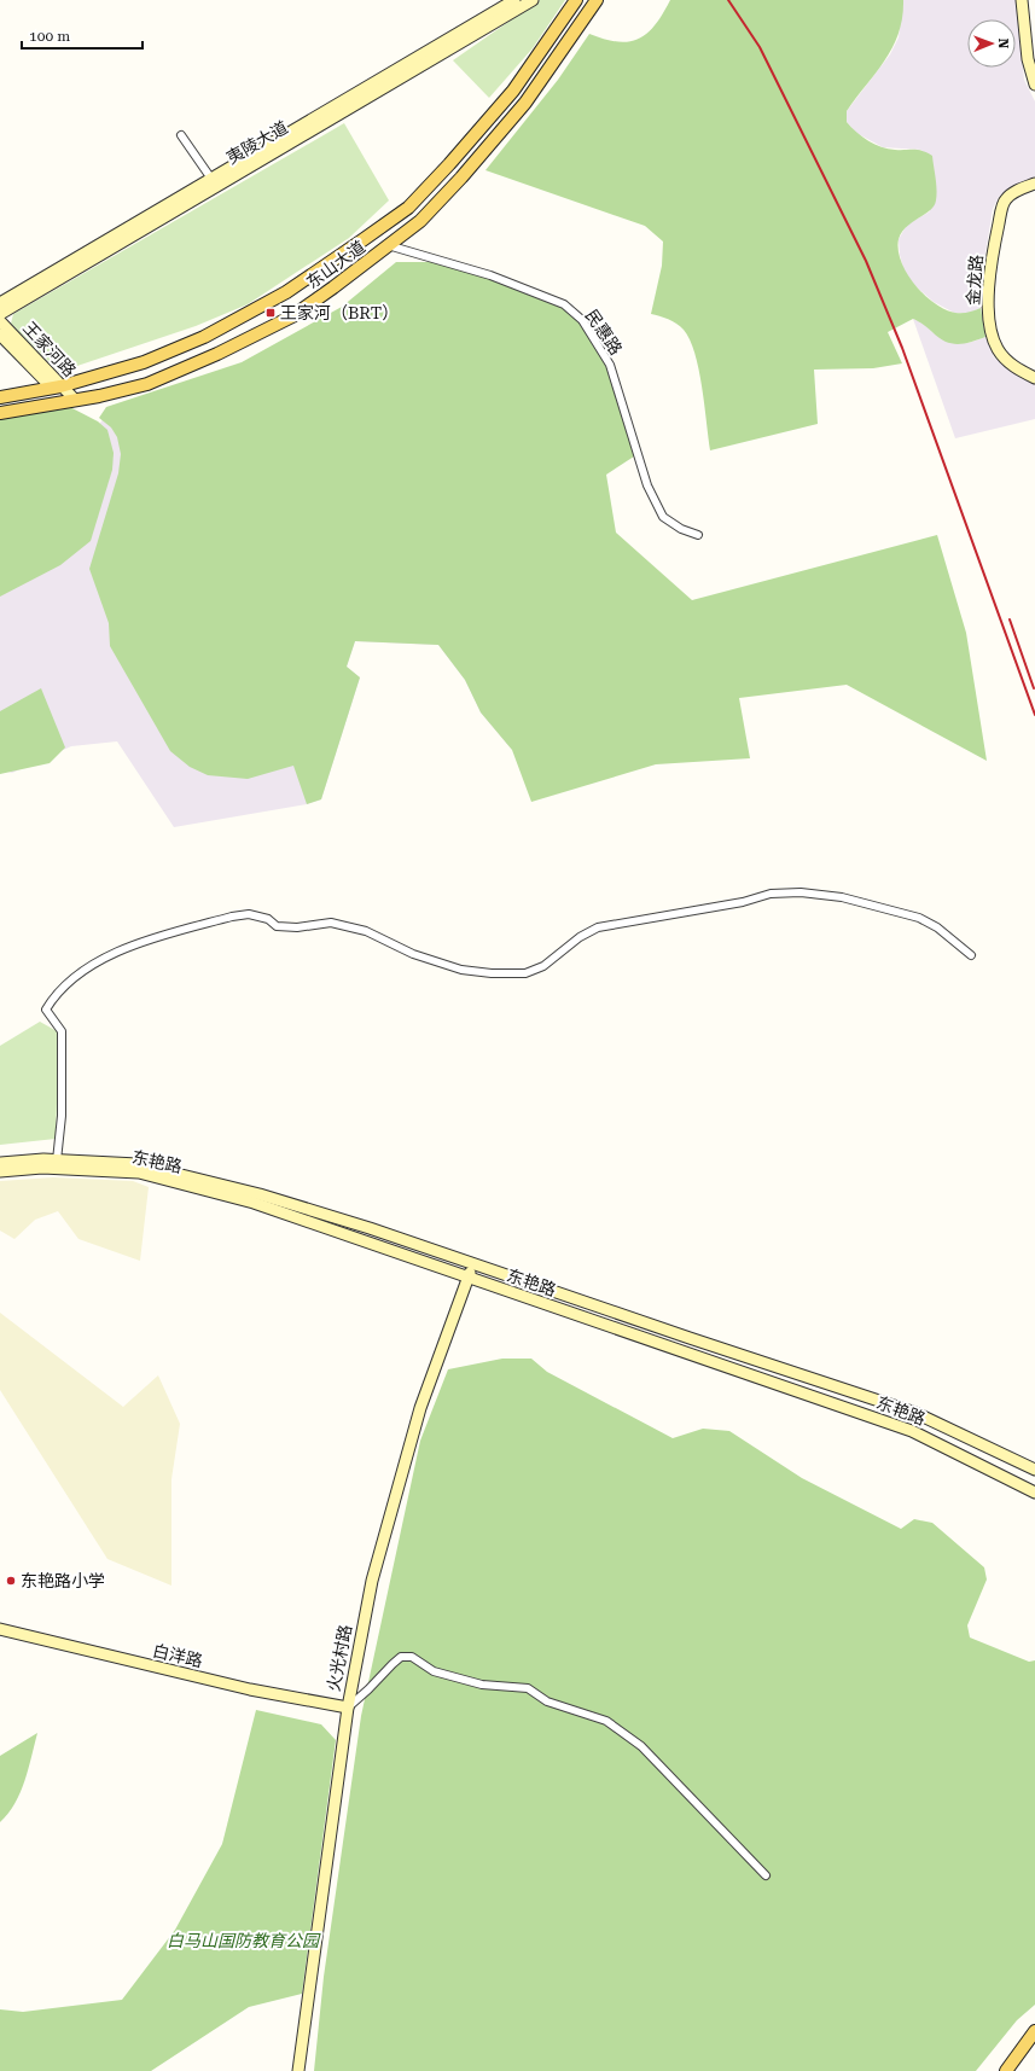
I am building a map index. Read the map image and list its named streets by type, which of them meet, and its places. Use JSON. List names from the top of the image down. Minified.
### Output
{"streets":{"main road":["夷陵大道","东山大道","金龙路","王家河路","东艳路","白洋路","火光村路"],"street":["民惠路"]},"crossings":[["东山大道","民惠路"],["东山大道","王家河路"],["东艳路","火光村路"],["白洋路","火光村路"]],"parks":["白马山国防教育公园"],"places":{"transit":["王家河（BRT）"],"other":["东艳路小学"]},"scale_bar":"100 m","north":"right"}
